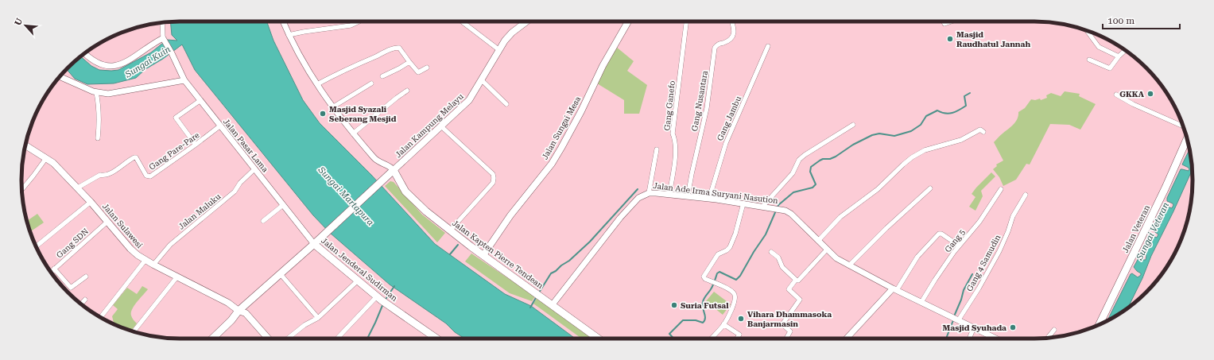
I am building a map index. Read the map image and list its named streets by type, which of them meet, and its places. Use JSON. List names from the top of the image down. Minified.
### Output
{"streets":{"main road":["Jalan Kampung Melayu","Jalan Sungai Mesa","Jalan Sulawesi","Jalan Veteran","Jalan Kapten Pierre Tendean","Jalan Jenderal Sudirman"],"street":["Gang Nusantara","Gang Ganefo","Gang Jambu","Jalan Pasar Lama","Gang Pare-Pare","Jalan Ade Irma Suryani Nasution","Jalan Maluku","Gang 5","Gang SDN","Gang 4 Samudin"]},"crossings":[["Gang Nusantara","Jalan Ade Irma Suryani Nasution"],["Gang Ganefo","Jalan Ade Irma Suryani Nasution"],["Gang Jambu","Jalan Ade Irma Suryani Nasution"],["Jalan Kampung Melayu","Jalan Kapten Pierre Tendean"],["Jalan Sungai Mesa","Jalan Kapten Pierre Tendean"],["Jalan Pasar Lama","Gang Pare-Pare"],["Jalan Pasar Lama","Jalan Maluku"],["Jalan Pasar Lama","Jalan Jenderal Sudirman"],["Gang Pare-Pare","Jalan Sulawesi"],["Jalan Ade Irma Suryani Nasution","Gang 5"],["Jalan Ade Irma Suryani Nasution","Jalan Kapten Pierre Tendean"],["Jalan Ade Irma Suryani Nasution","Gang 4 Samudin"],["Jalan Maluku","Jalan Sulawesi"],["Jalan Sulawesi","Gang SDN"]],"water":["Sungai Kuin","Sungai Martapura","Sungai Veteran"],"places":["Masjid Raudhatul Jannah","GKKA","Masjid Syazali Seberang Mesjid","Suria Futsal","Vihara Dhammasoka Banjarmasin","Masjid Syuhada"],"scale_bar":"100 m","north":"top left"}
